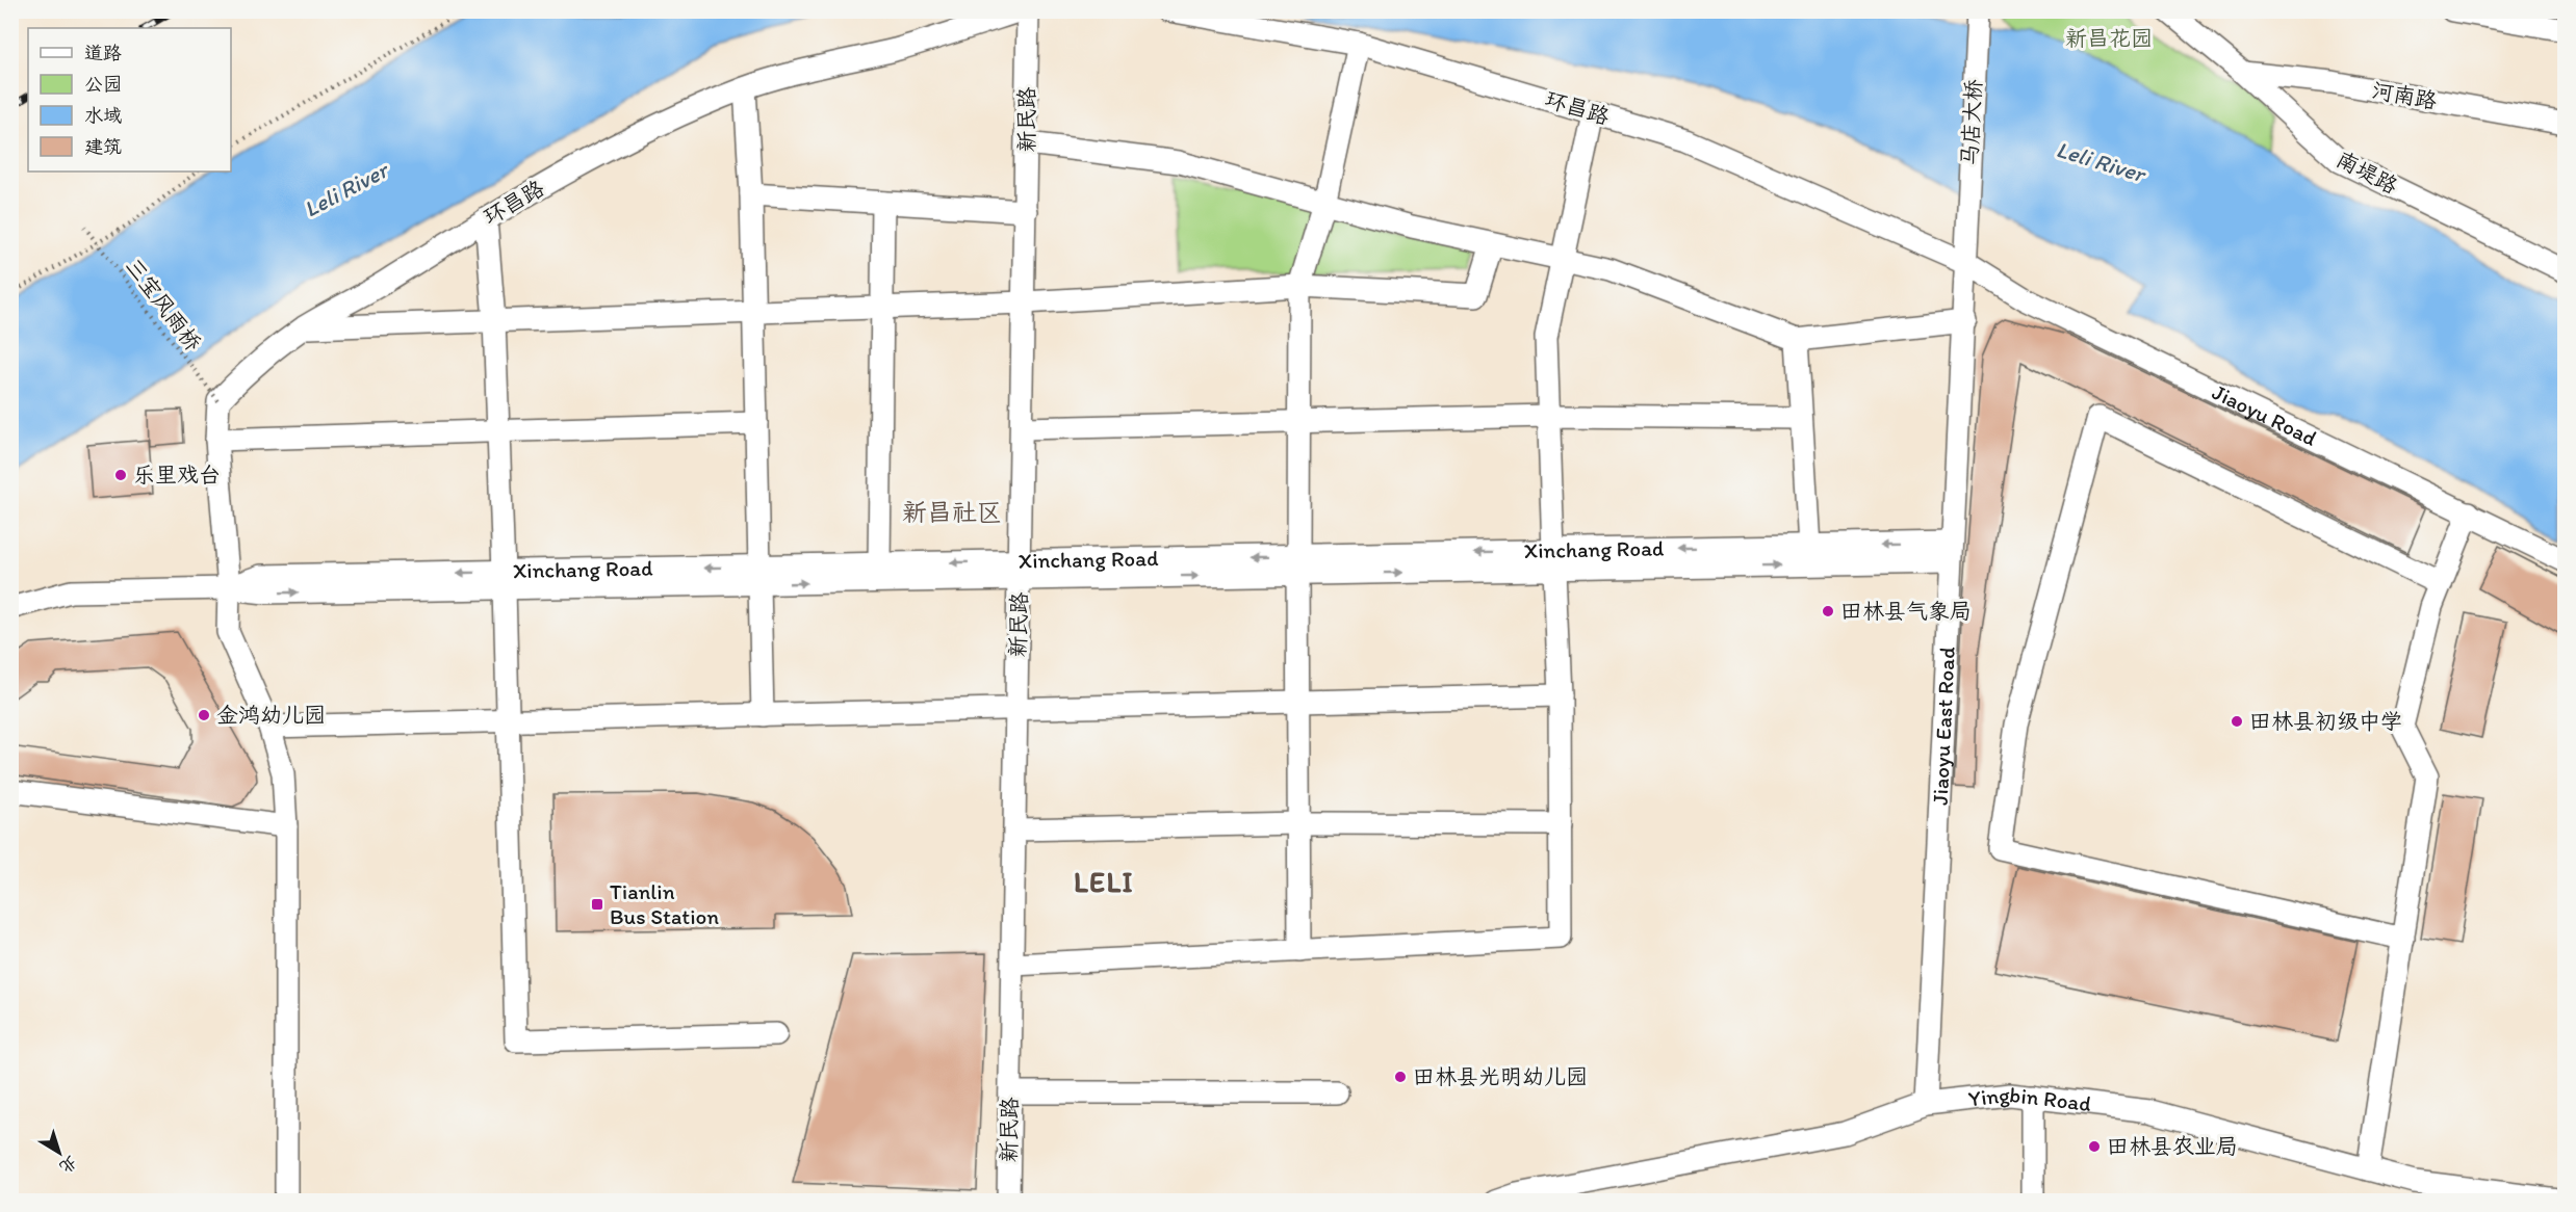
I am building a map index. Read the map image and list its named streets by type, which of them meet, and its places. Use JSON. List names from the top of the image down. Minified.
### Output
{"streets":{"street":["河南路","环昌路","新民路","马店大桥","南堤路","Jiaoyu Road","Xinchang Road","Jiaoyu East Road","Yingbin Road"],"path":["三宝风雨桥"]},"crossings":[["河南路","南堤路"],["环昌路","三宝风雨桥"],["环昌路","Jiaoyu Road"],["环昌路","Jiaoyu East Road"],["新民路","Xinchang Road"],["马店大桥","Jiaoyu East Road"],["Jiaoyu Road","Jiaoyu East Road"],["Xinchang Road","Jiaoyu East Road"],["Jiaoyu East Road","Yingbin Road"]],"districts":["新昌社区","LELI"],"water":["Leli River"],"parks":["新昌花园"],"places":{"other":["乐里戏台","田林县气象局","金鸿幼儿园","田林县初级中学","田林县光明幼儿园","田林县农业局"],"transit":["Tianlin Bus Station"]},"legend":["道路","公园","水域","建筑"],"north":"bottom right"}
